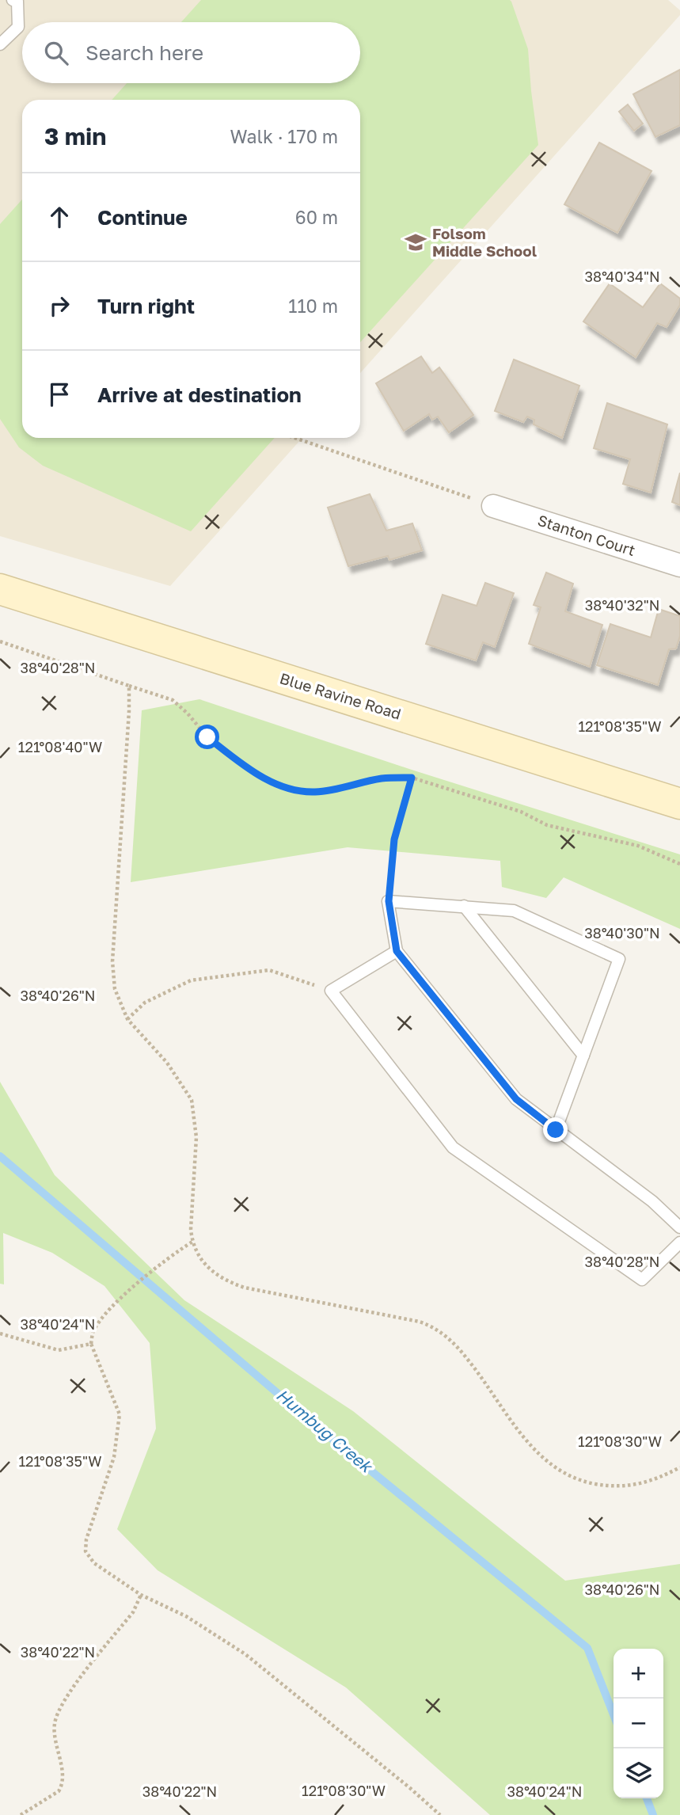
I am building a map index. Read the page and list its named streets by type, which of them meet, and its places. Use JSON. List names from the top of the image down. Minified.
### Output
{"streets":{"main road":["Blue Ravine Road"],"street":["Stanton Court"]},"water":["Humbug Creek"],"places":{"school or university":["Folsom Middle School"]},"page":{"search":"Search here","heading":["3 min","Walk · 170 m"],"list":[["Continue","60 m"],["Turn right","110 m"],"Arrive at destination"],"map_buttons":["+","−"]},"coordinates":["38°40'34\"N","38°40'32\"N","38°40'28\"N","121°08'35\"W","121°08'40\"W","38°40'30\"N","38°40'26\"N","38°40'24\"N","121°08'30\"W","38°40'22\"N"]}
